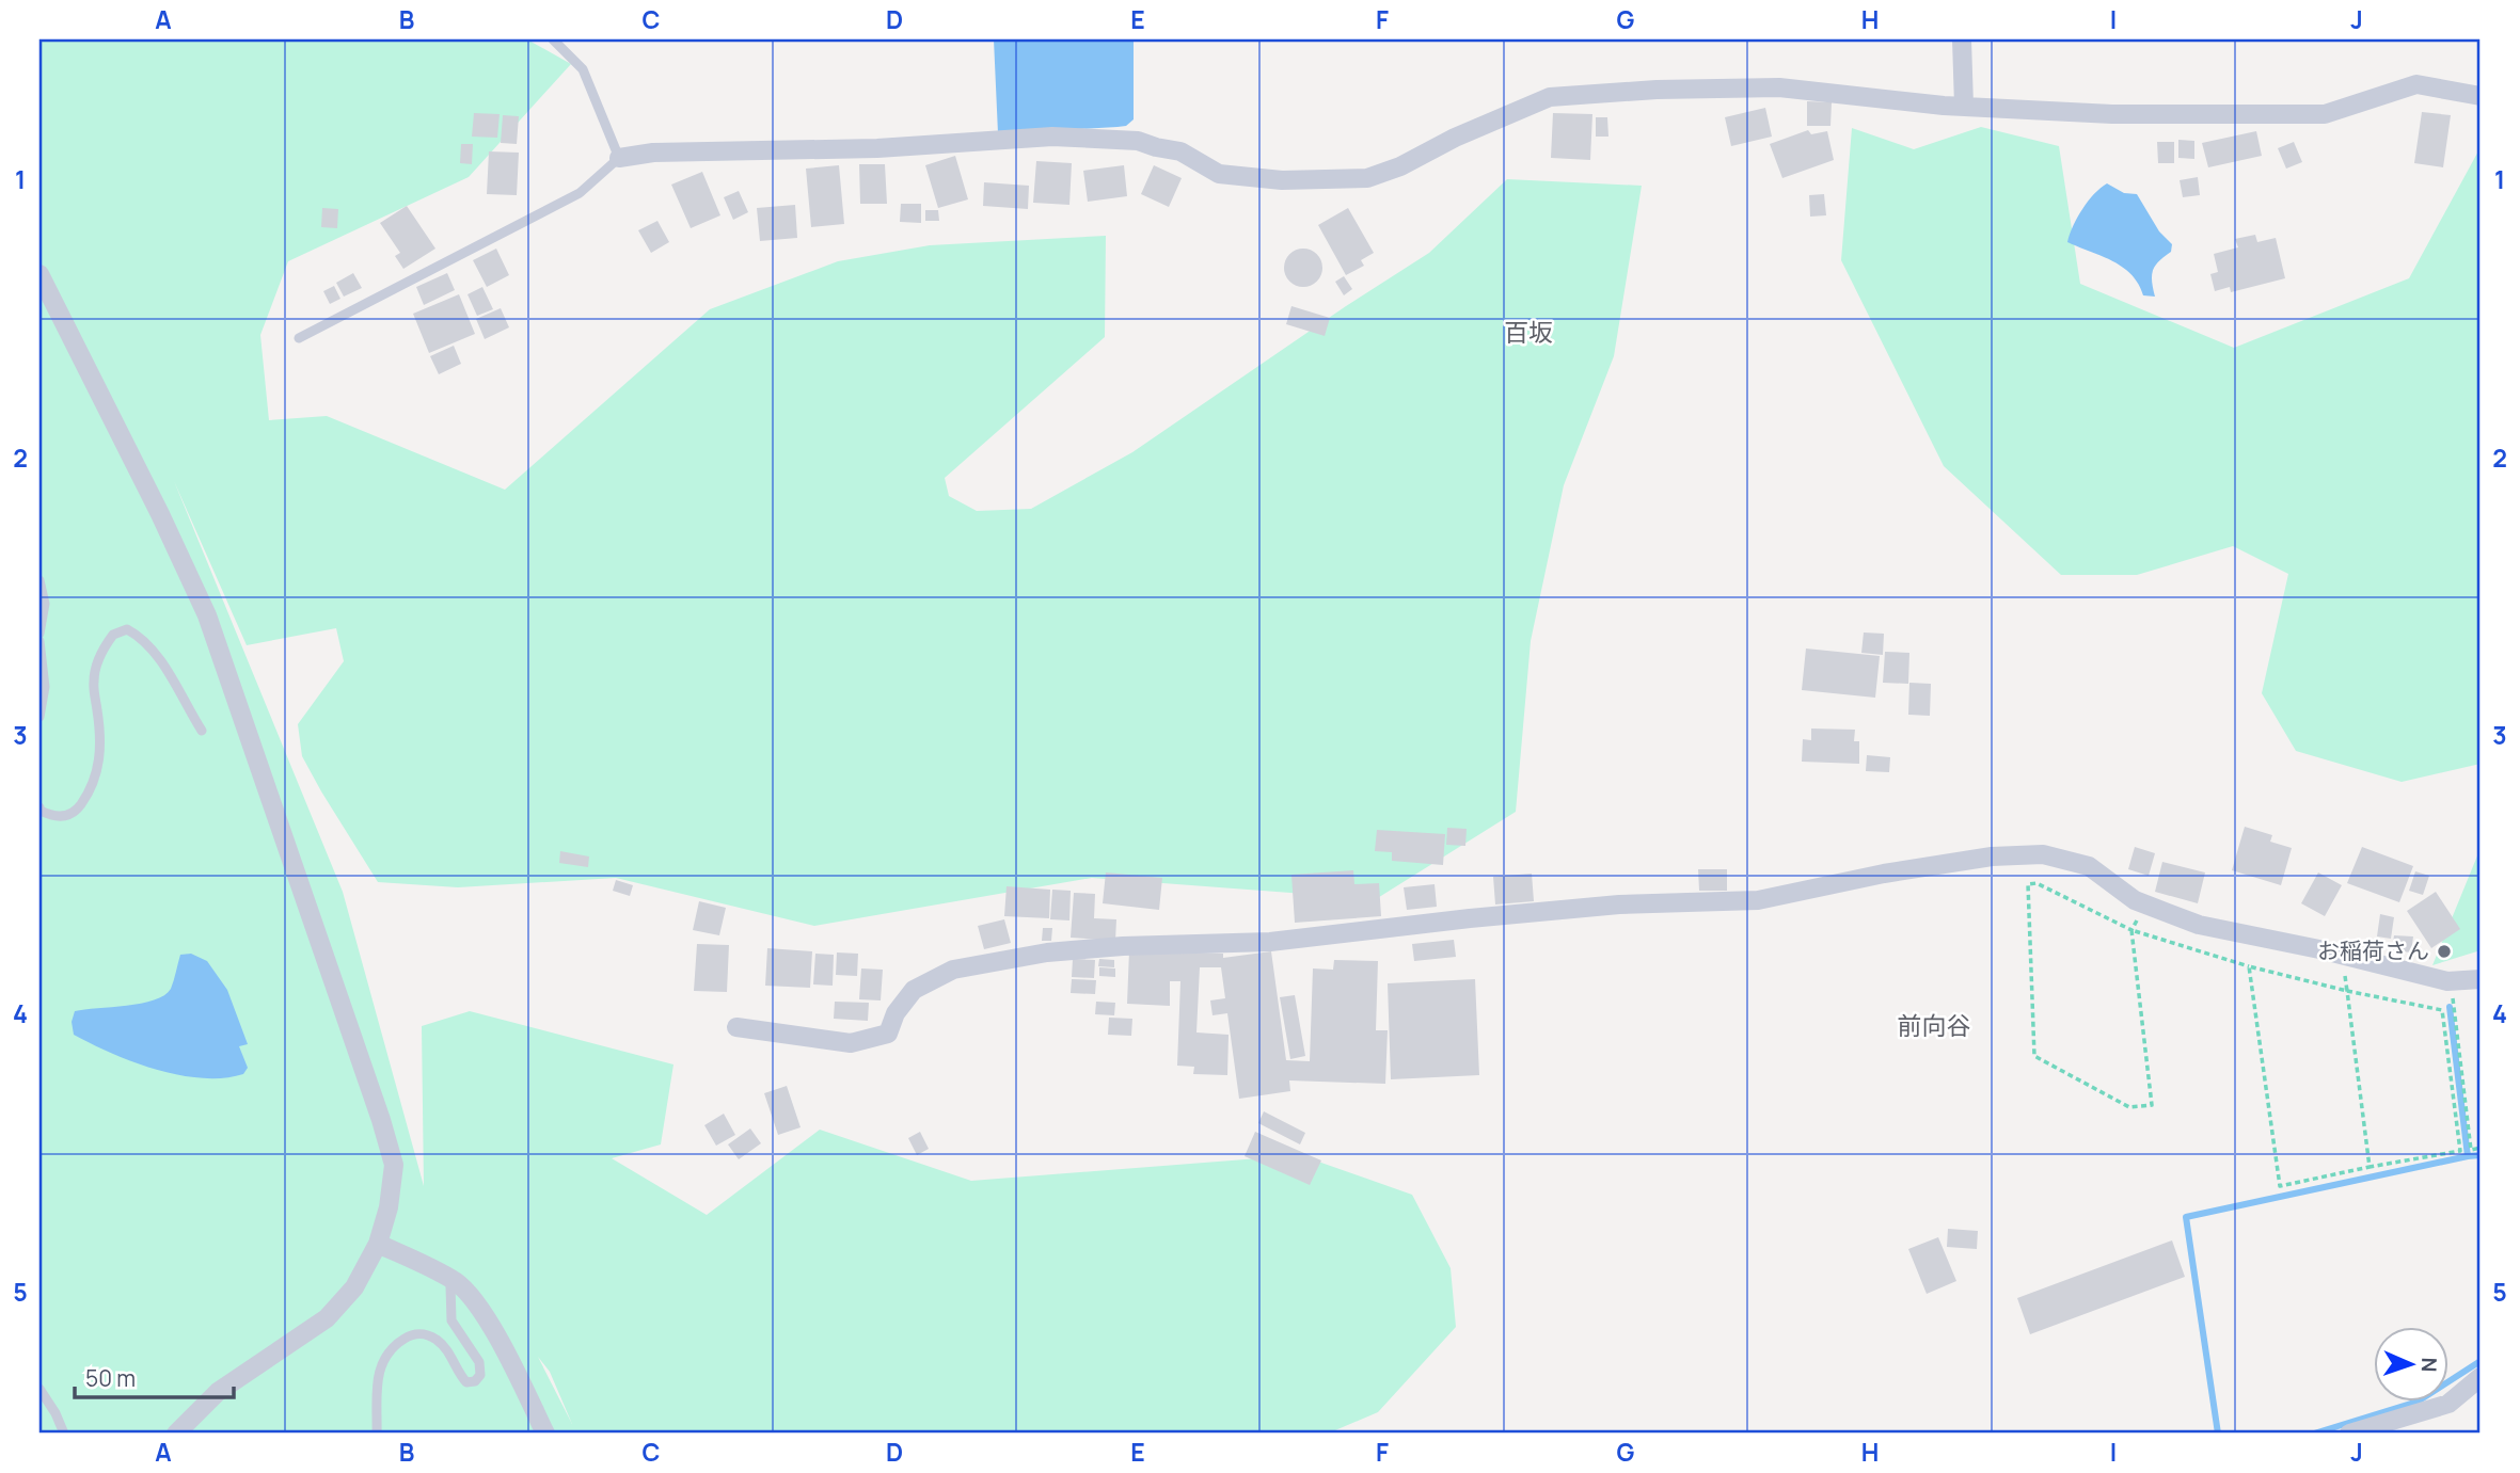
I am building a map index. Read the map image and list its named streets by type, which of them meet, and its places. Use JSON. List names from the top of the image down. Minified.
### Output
{"districts":["百坂","前向谷"],"places":["お稲荷さん"],"scale_bar":"50 m","north":"right","grid":{"columns":["A","B","C","D","E","F","G","H","I","J"],"rows":["1","2","3","4","5"]}}
